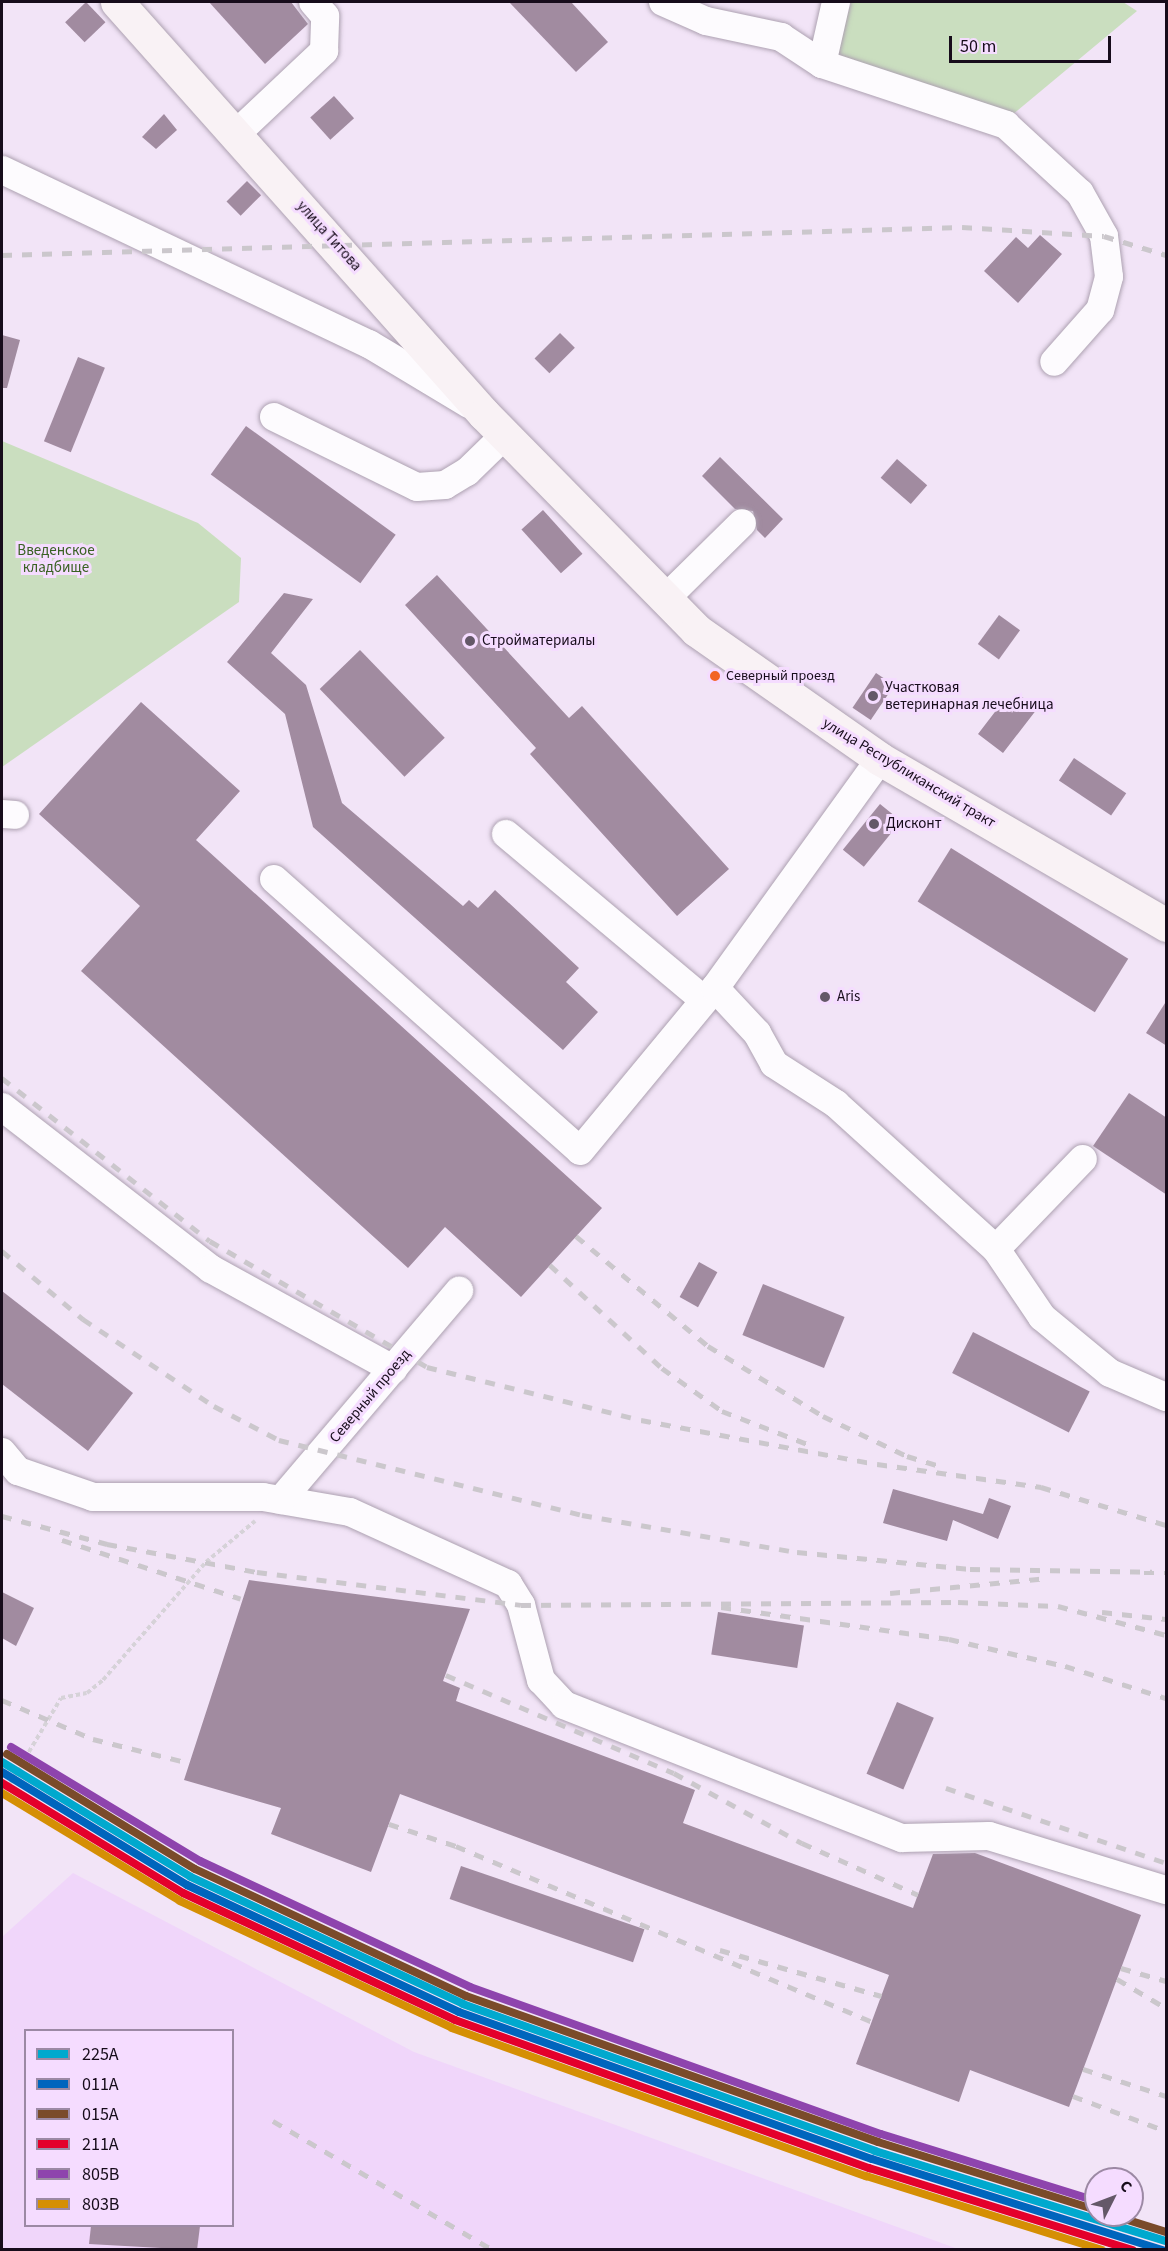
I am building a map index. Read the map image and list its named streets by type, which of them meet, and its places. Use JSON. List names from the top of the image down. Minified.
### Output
{"streets":{"main road":["улица Титова","улица Республиканский тракт"],"street":["Северный проезд"]},"crossings":[["улица Титова","улица Республиканский тракт"]],"parks":["Введенское кладбище"],"places":["Стройматериалы","Северный проезд","Участковая ветеринарная лечебница","Дисконт","Aris"],"lines":["transit line 805В","transit line 015А","transit line 225А","transit line 011А","transit line 211А","transit line 803В"],"legend":["225А","011А","015А","211А","805В","803В"],"scale_bar":"50 m","north":"top right"}
